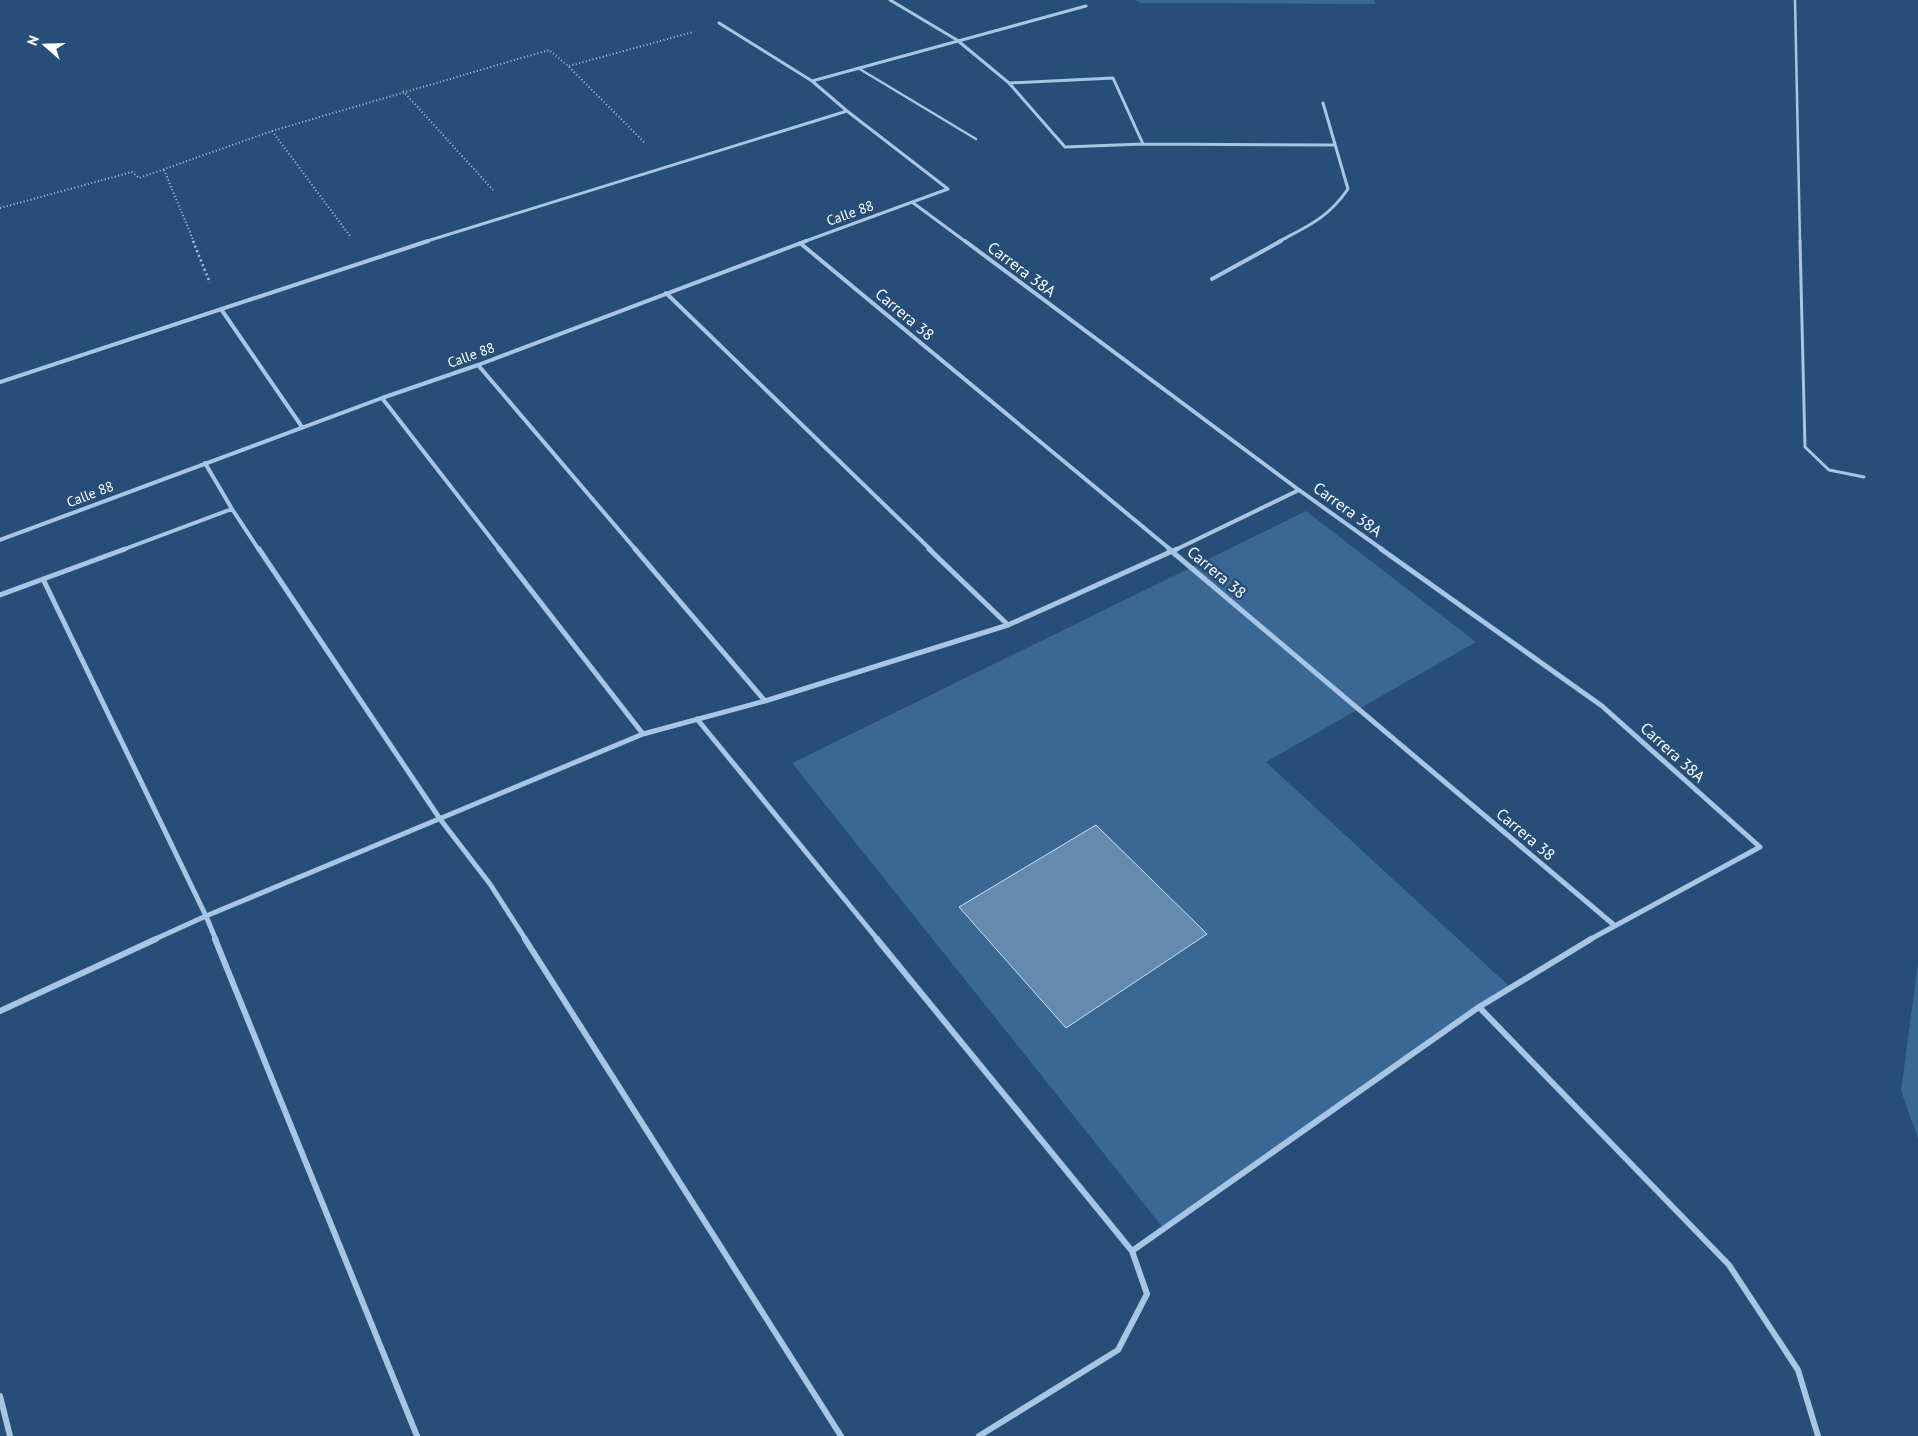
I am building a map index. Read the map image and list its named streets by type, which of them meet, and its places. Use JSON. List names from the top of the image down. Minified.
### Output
{"streets":{"street":["Calle 88","Carrera 38A","Carrera 38"]},"crossings":[["Calle 88","Carrera 38A"],["Calle 88","Carrera 38"],["Carrera 38A","Carrera 38"]],"north":"left"}
